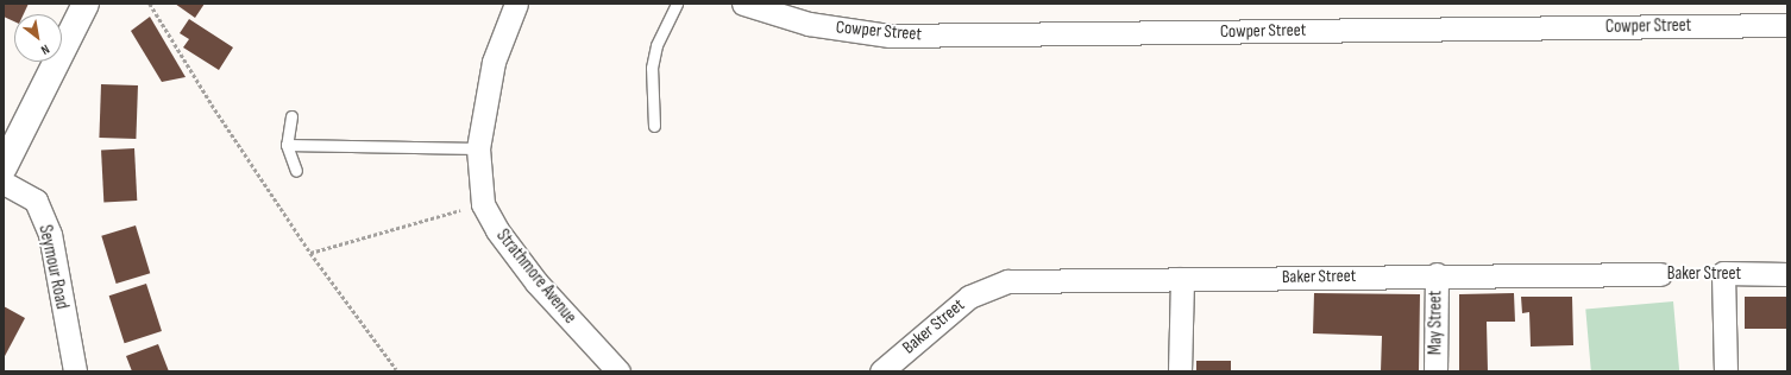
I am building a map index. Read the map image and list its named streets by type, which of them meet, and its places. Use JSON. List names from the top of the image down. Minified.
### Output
{"streets":{"street":["Cowper Street","Seymour Road","Baker Street","Strathmore Avenue","May Street"]},"crossings":[["Baker Street","May Street"]],"north":"bottom right"}
